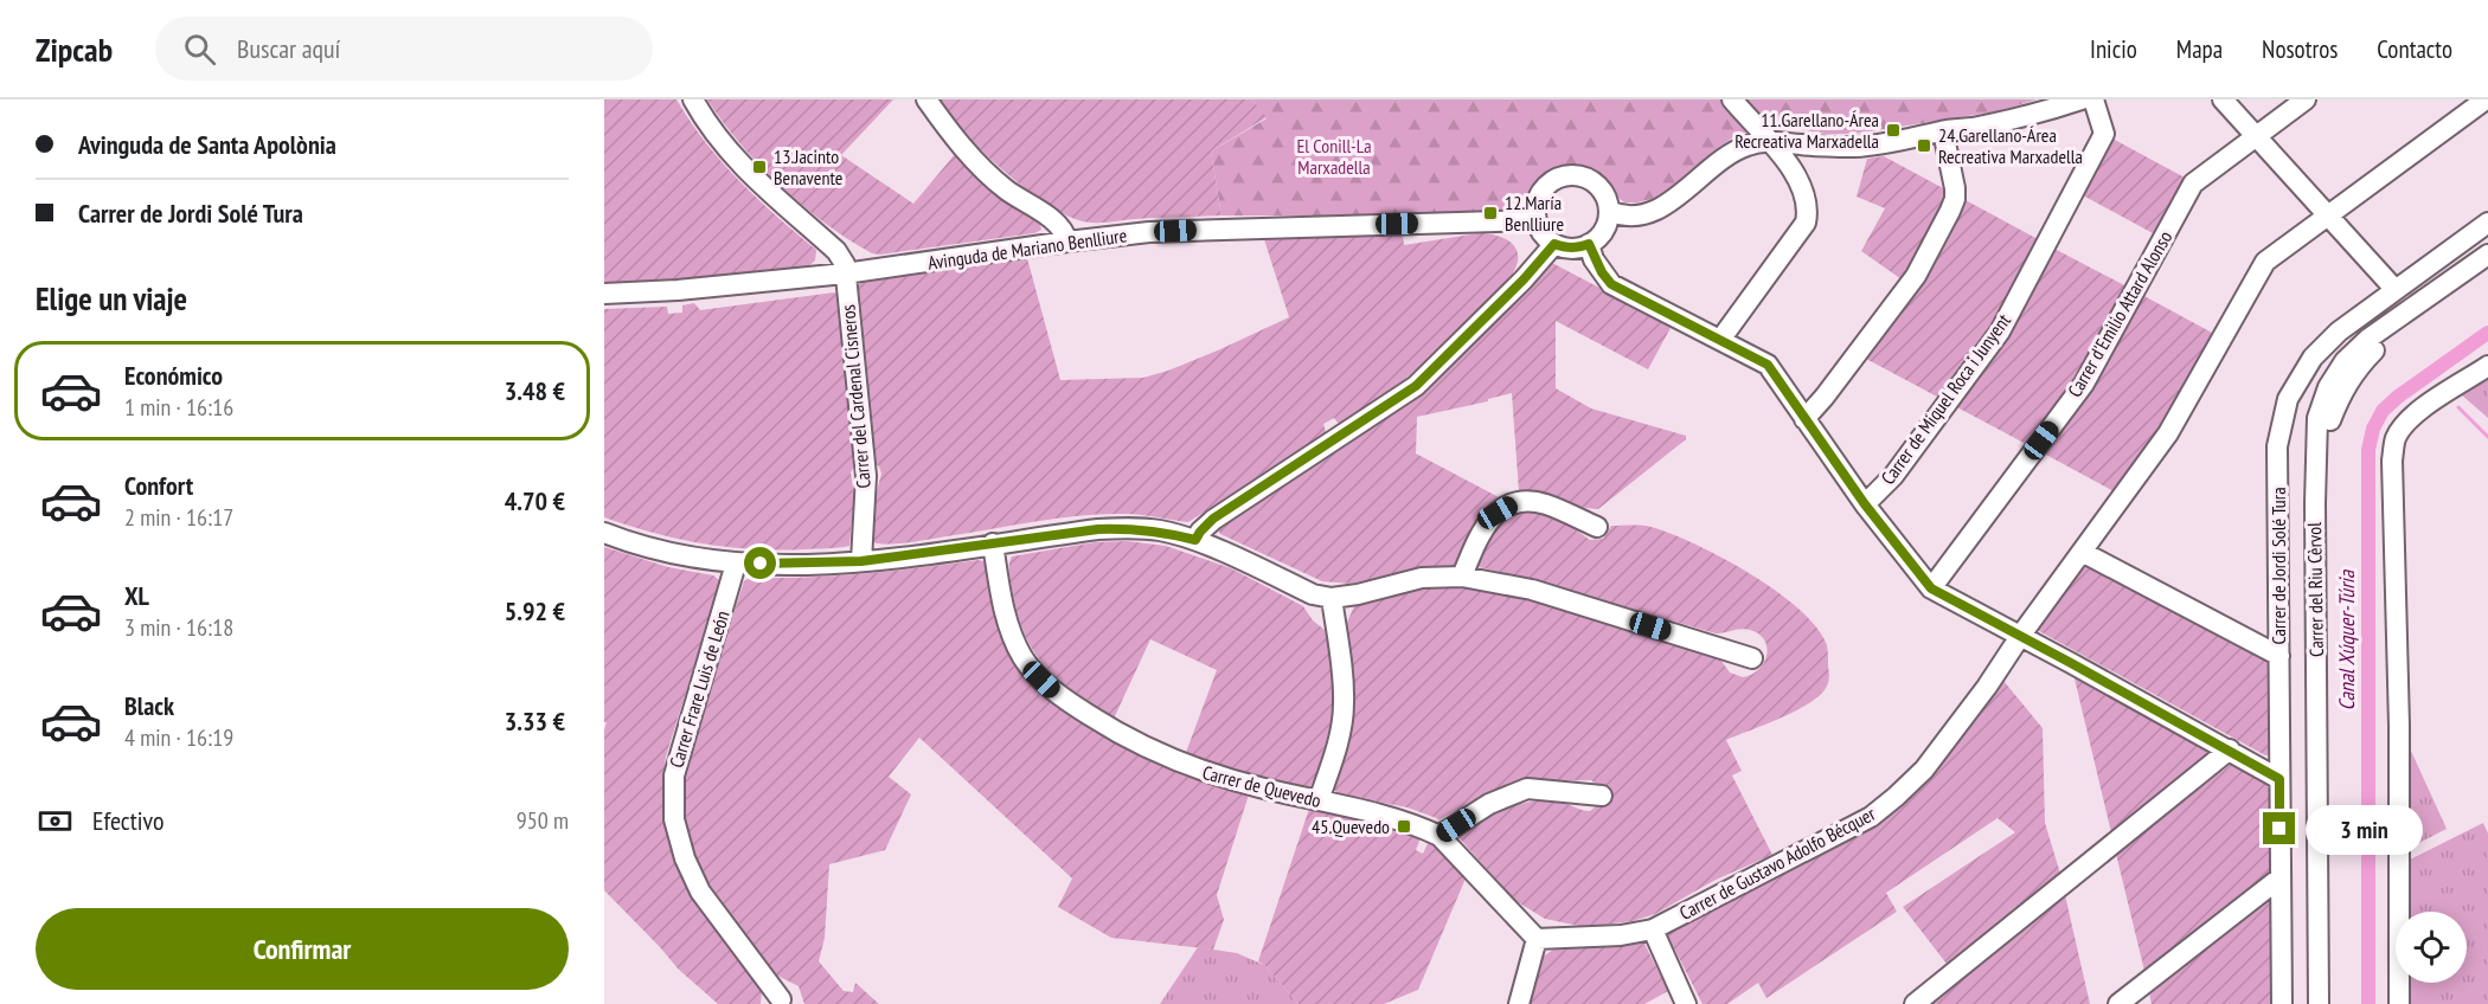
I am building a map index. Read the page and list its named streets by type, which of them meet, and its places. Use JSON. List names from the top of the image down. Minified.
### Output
{"streets":{"street":["Avinguda de Mariano Benlliure","Carrer d'Emilio Attard Alonso","Carrer del Cardenal Cisneros","Carrer de Miquel Roca i Junyent","Carrer de Jordi Solé Tura","Carrer del Riu Cèrvol","Carrer Frare Luis de León","Carrer de Quevedo","Carrer de Gustavo Adolfo Bécquer"]},"crossings":[["Avinguda de Mariano Benlliure","Carrer del Cardenal Cisneros"],["Carrer de Quevedo","Carrer de Gustavo Adolfo Bécquer"]],"water":["Canal Xúquer-Túria"],"parks":["El Conill-La Marxadella"],"places":{"transit":["11.Garellano-Área Recreativa Marxadella","24.Garellano-Área Recreativa Marxadella","13.Jacinto Benavente","12.María Benlliure","45.Quevedo"]},"page":{"header":"Zipcab","search":"Buscar aquí","nav":["Inicio","Mapa","Nosotros","Contacto"],"banner":["Avinguda de Santa Apolònia","Carrer de Jordi Solé Tura"],"heading":"Elige un viaje","list":[{"name":"Económico","note":"1 min · 16:16","value":"3.48 €"},{"name":"Confort","note":"2 min · 16:17","value":"4.70 €"},{"name":"XL","note":"3 min · 16:18","value":"5.92 €"},{"name":"Black","note":"4 min · 16:19","value":"3.33 €"}],"pay":["Efectivo","950 m"],"bubble":"3 min","buttons":"Confirmar"}}
